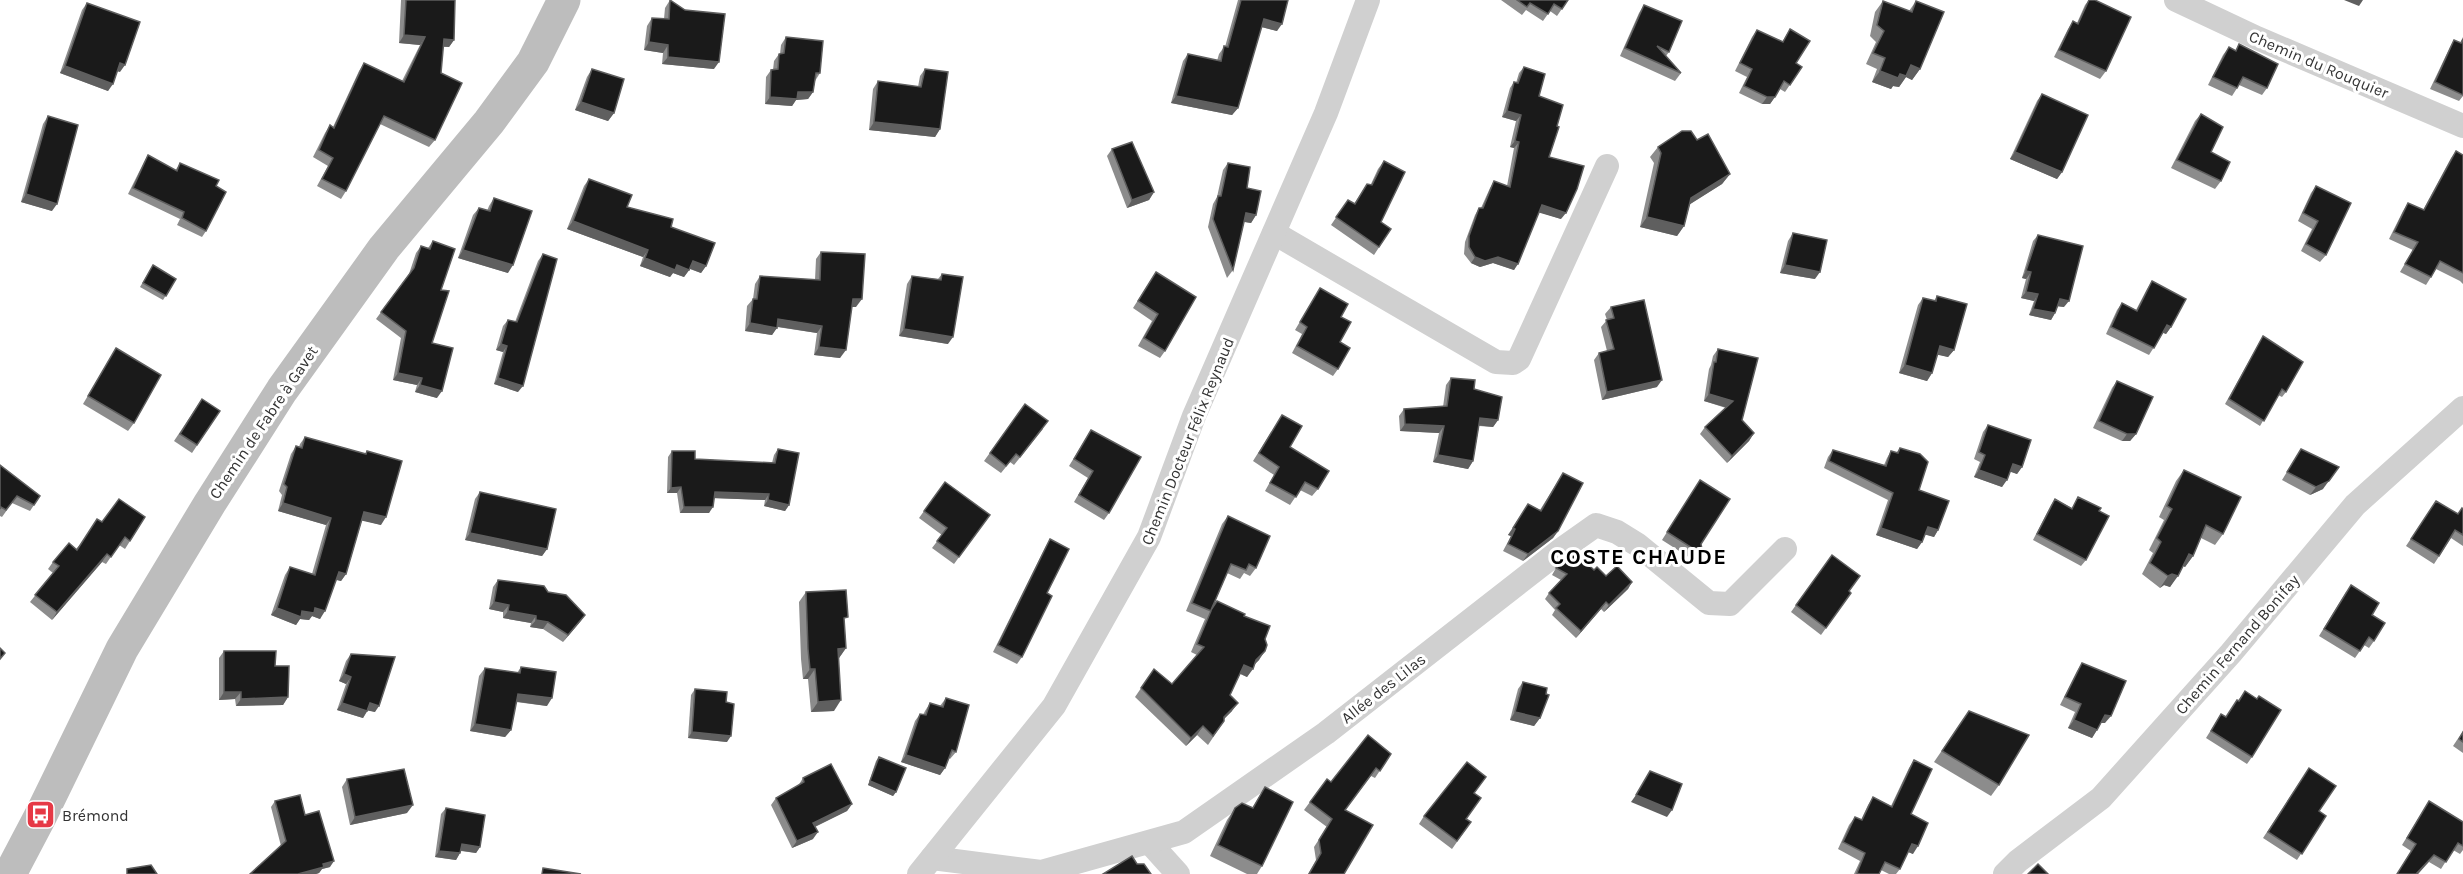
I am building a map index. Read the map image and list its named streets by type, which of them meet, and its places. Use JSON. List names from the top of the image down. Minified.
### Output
{"streets":{"street":["Chemin du Rouquier","Chemin de Fabre à Gavet","Chemin Docteur Félix Reynaud","Chemin Fernand Bonifay","Allée des Lilas"]},"crossings":[["Chemin Docteur Félix Reynaud","Allée des Lilas"]],"districts":["COSTE CHAUDE"],"places":{"bus stop":["Brémond"]}}
